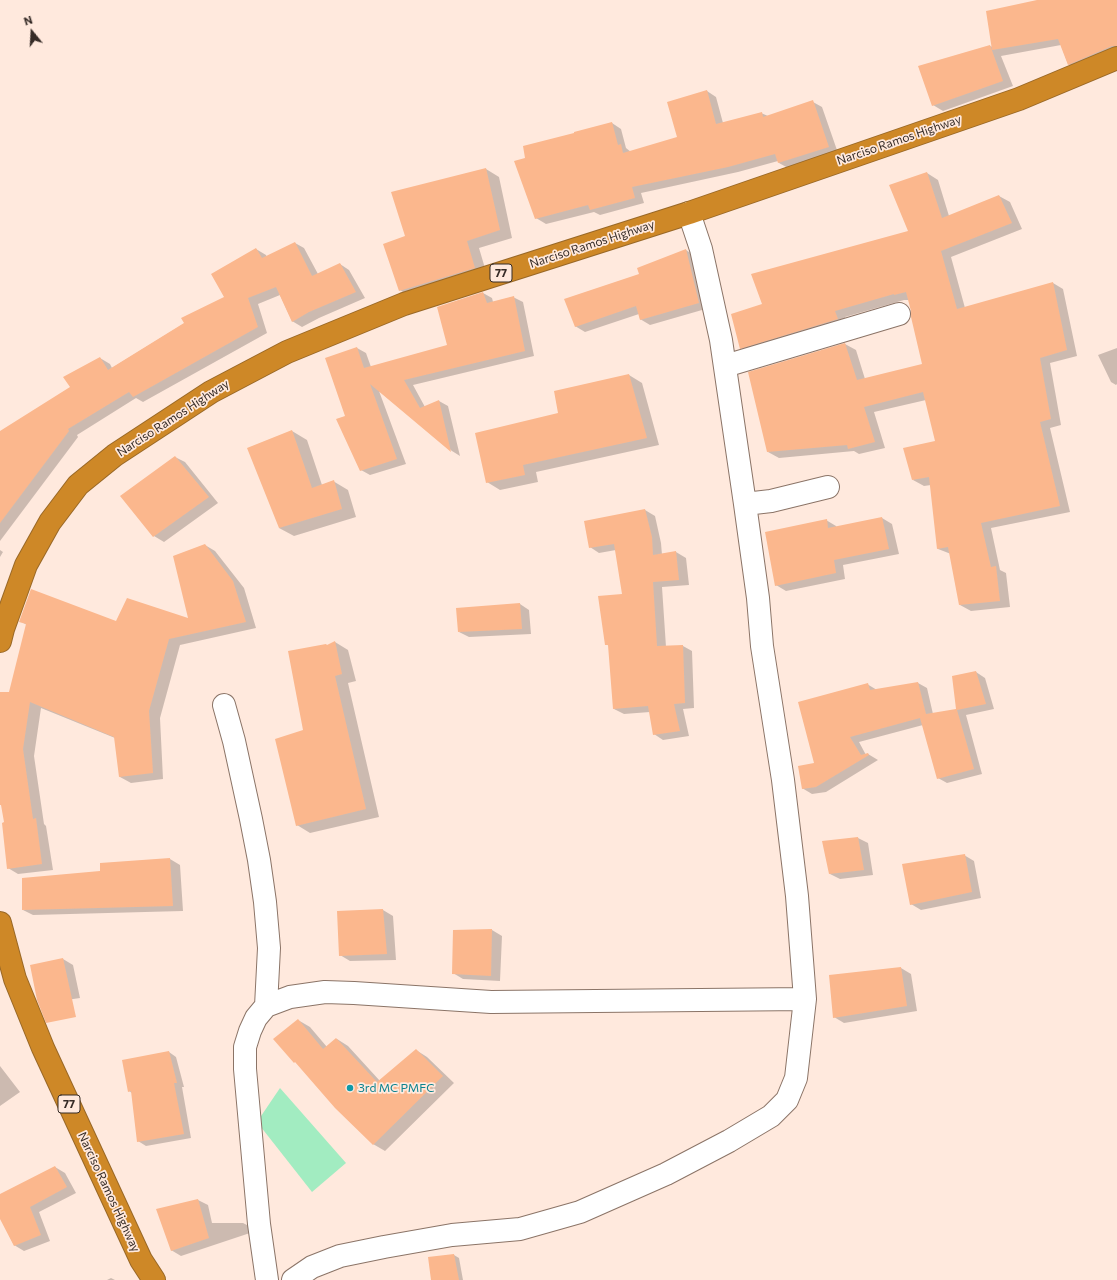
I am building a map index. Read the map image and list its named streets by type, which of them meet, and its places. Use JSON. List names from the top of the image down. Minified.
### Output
{"streets":{"highway":["Narciso Ramos Highway","77"]},"places":["3rd MC PMFC"],"north":"top"}
